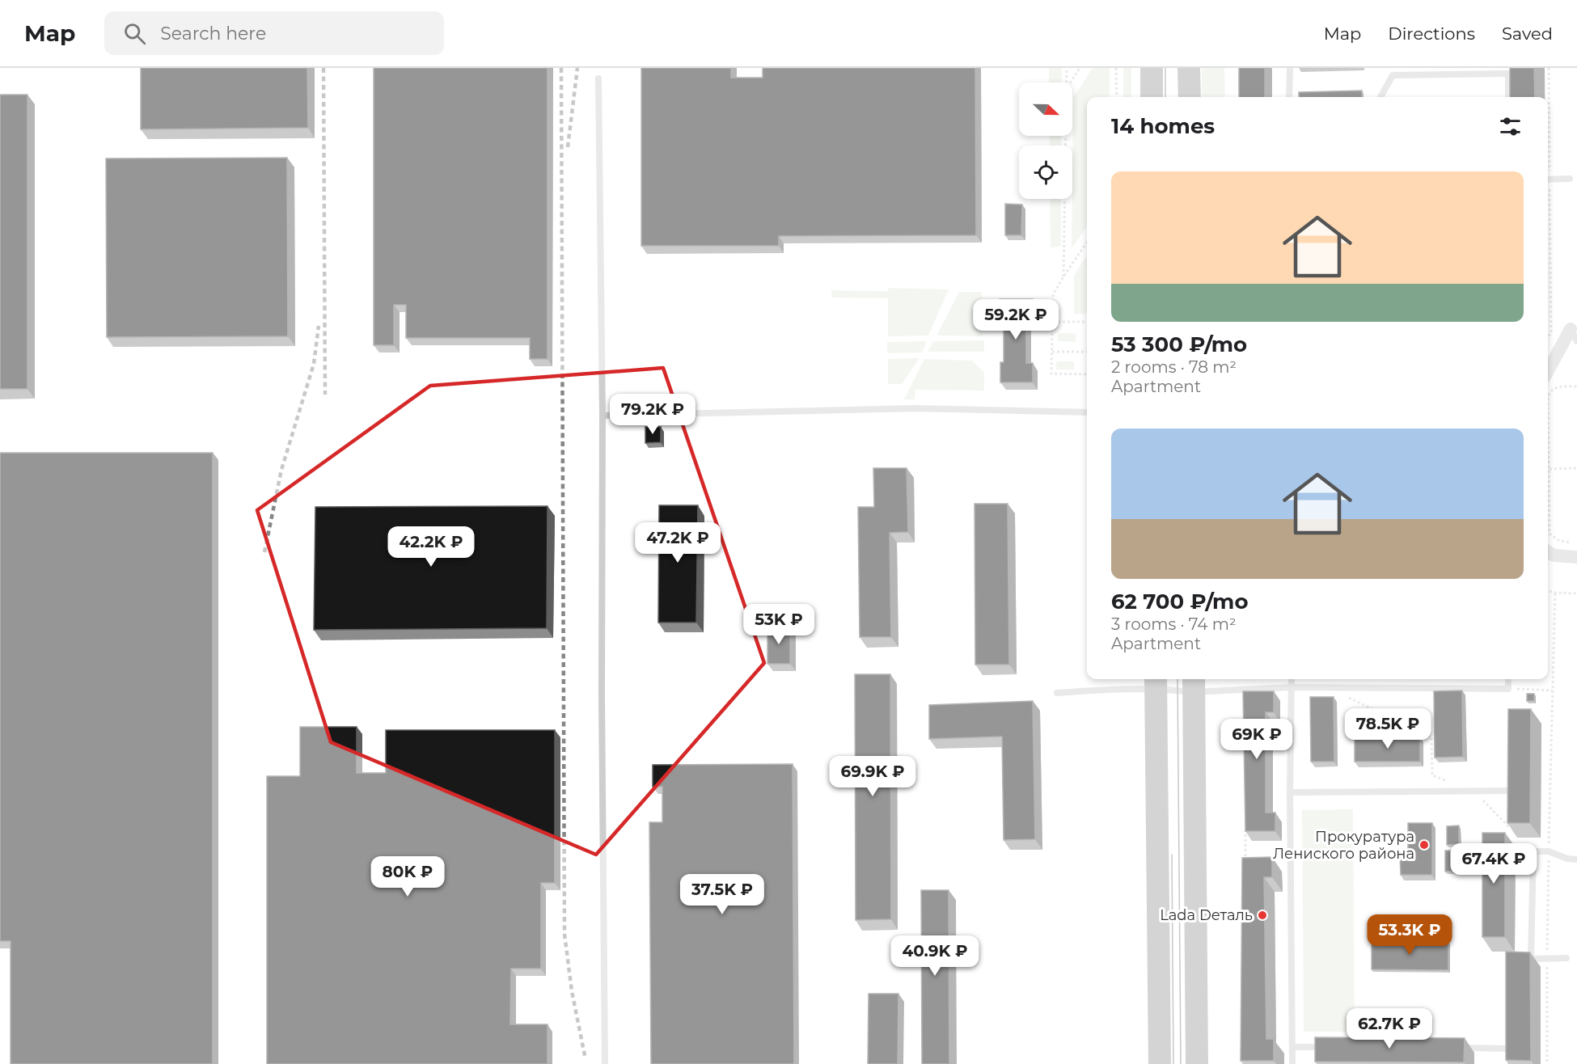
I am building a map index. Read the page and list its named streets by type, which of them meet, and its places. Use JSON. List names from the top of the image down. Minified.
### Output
{"places":["Прокуратура Лениского района","Lada Dеталь"],"north":"right","page":{"header":"Map","search":"Search here","nav":["Map","Directions","Saved"],"heading":"14 homes","list":[{"name":"53 300 ₽/mo","note":"2 rooms · 78 m² · Apartment"},{"name":"62 700 ₽/mo","note":"3 rooms · 74 m² · Apartment"}],"price":["59.2K ₽","79.2K ₽","47.2K ₽","42.2K ₽","53K ₽","78.5K ₽","69K ₽","69.9K ₽","67.4K ₽","80K ₽","37.5K ₽","53.3K ₽","40.9K ₽","62.7K ₽"]}}
